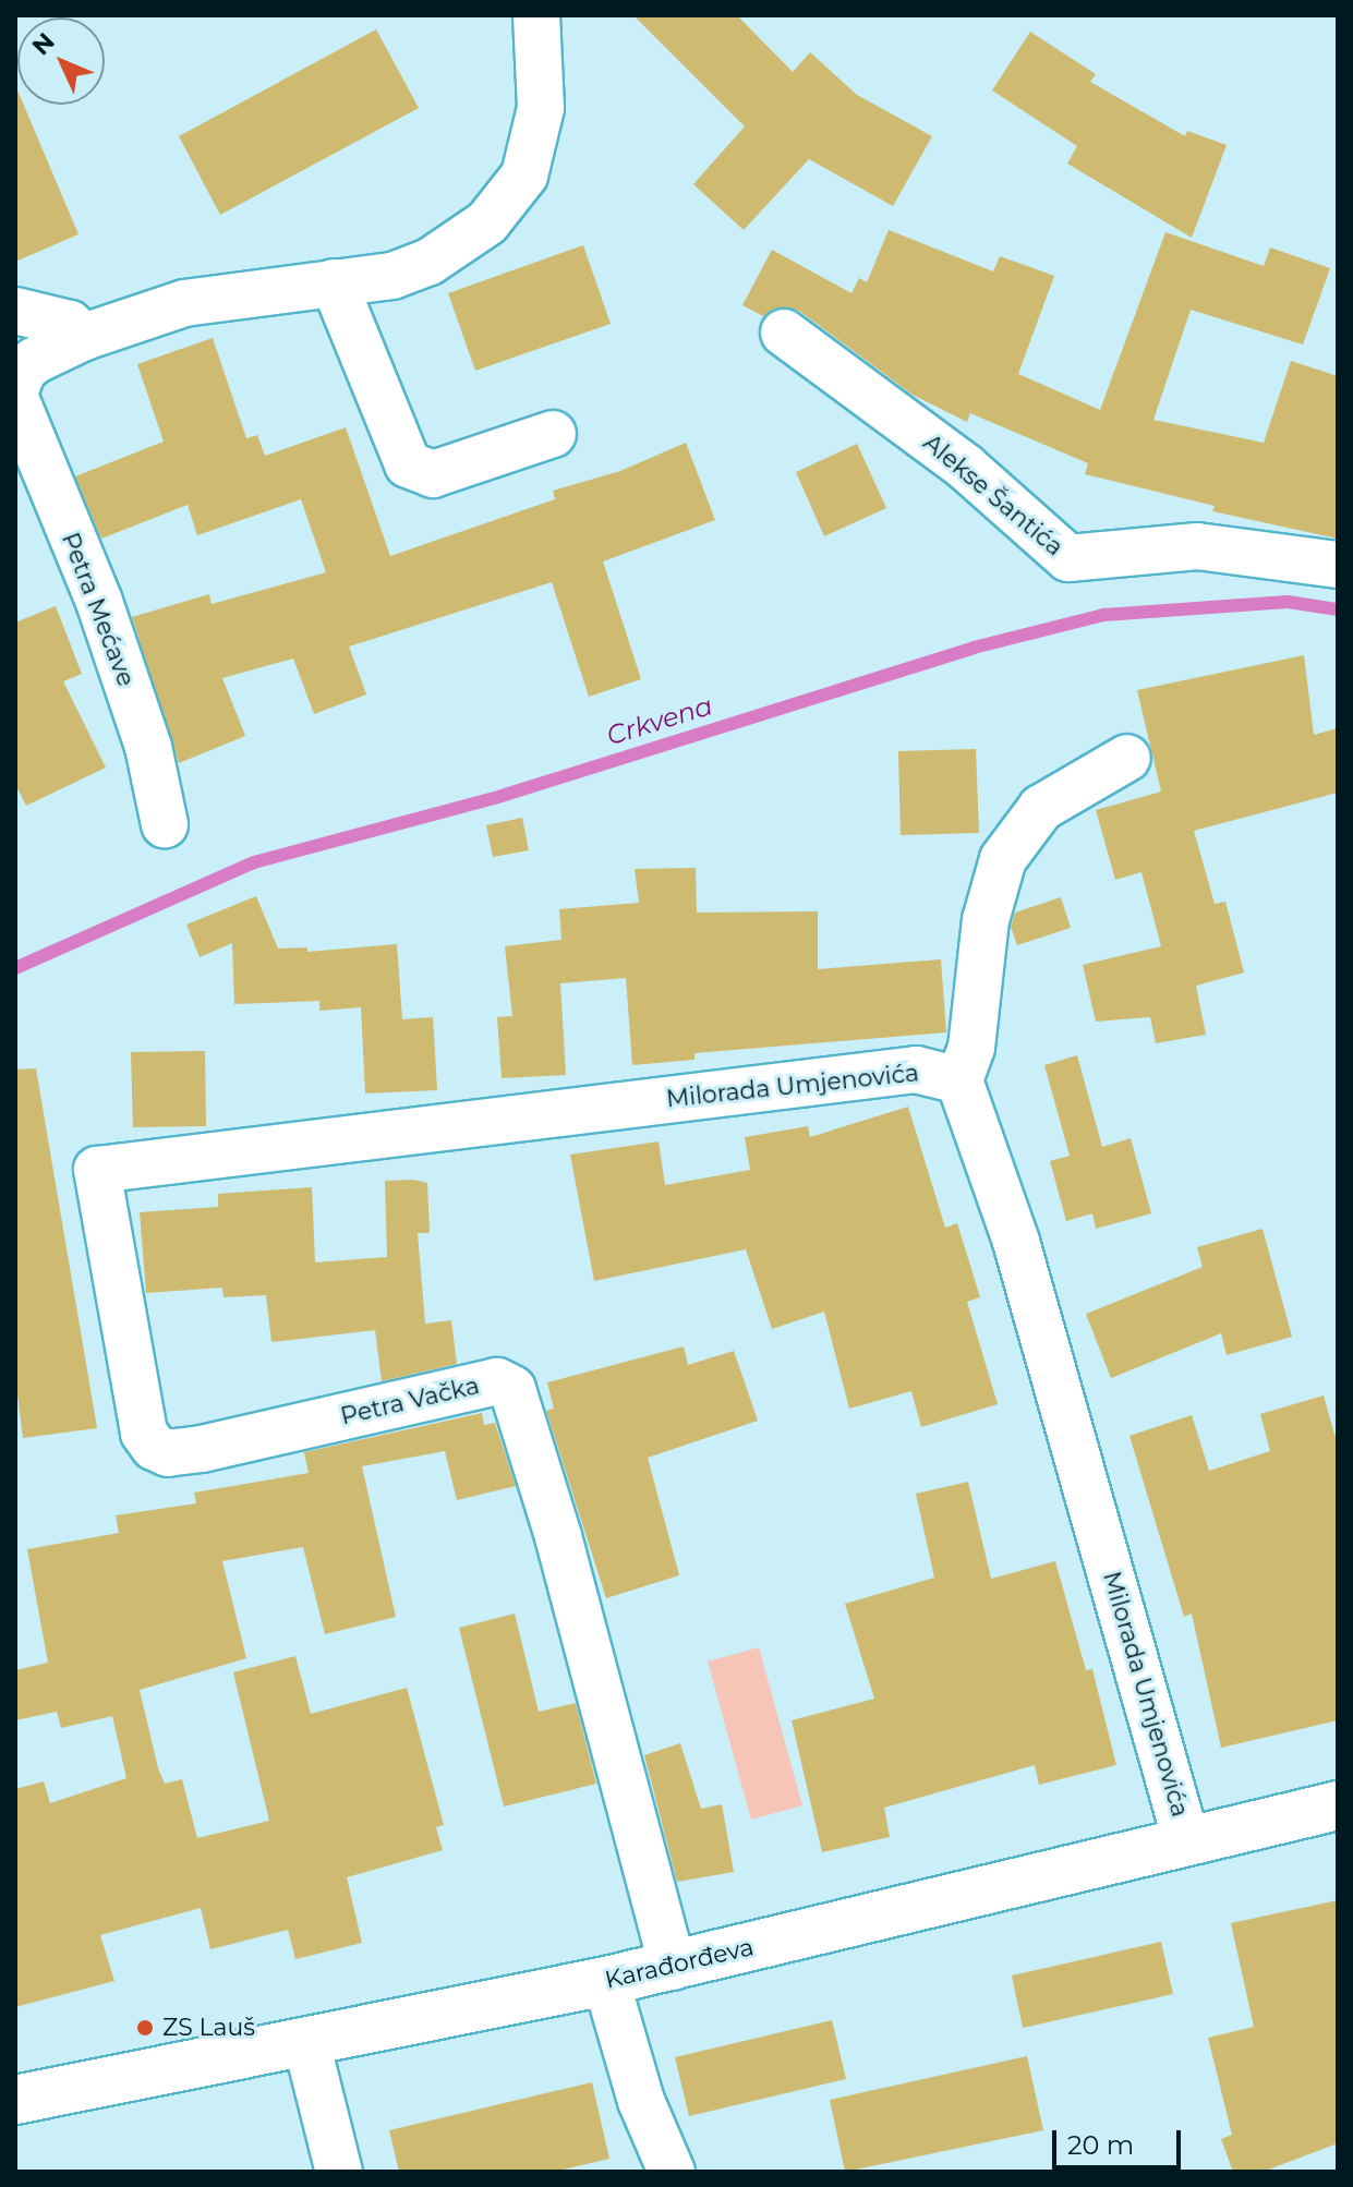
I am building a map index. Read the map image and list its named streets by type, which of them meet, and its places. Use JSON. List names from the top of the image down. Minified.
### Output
{"streets":{"main road":["Karađorđeva"],"street":["Alekse Šantića","Petra Mećave","Milorada Umjenovića","Petra Vačka"]},"crossings":[["Milorada Umjenovića","Petra Vačka"],["Milorada Umjenovića","Karađorđeva"],["Petra Vačka","Karađorđeva"]],"water":["Crkvena"],"places":["ZS Lauš"],"scale_bar":"20 m","north":"top left"}
